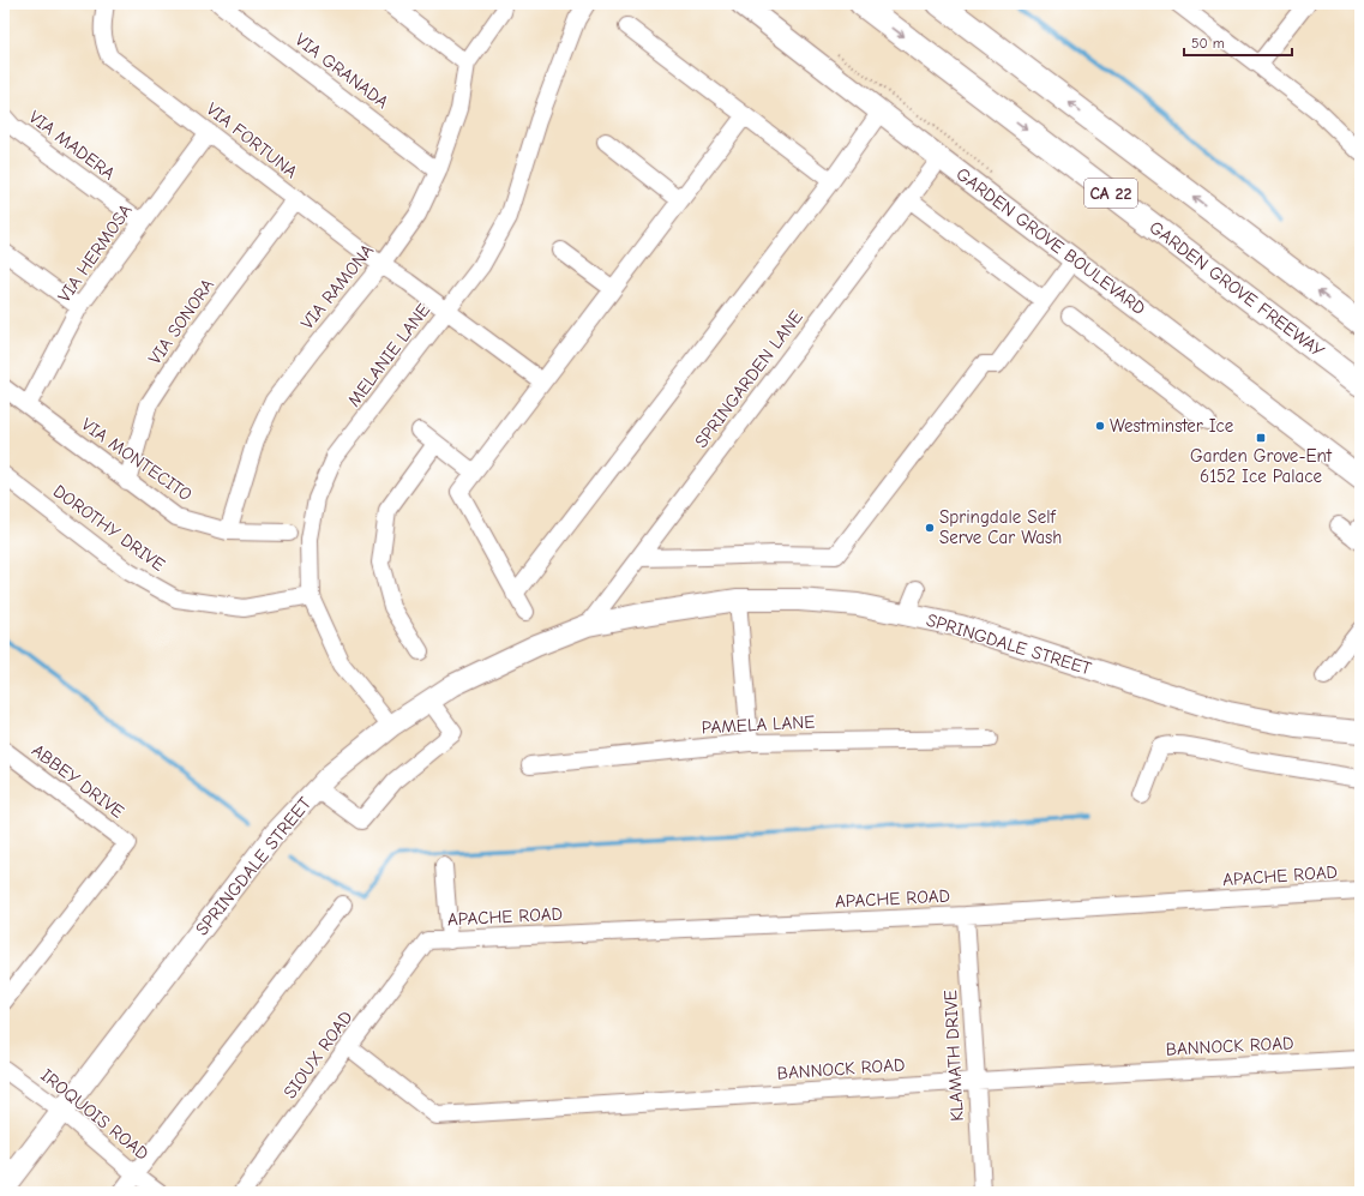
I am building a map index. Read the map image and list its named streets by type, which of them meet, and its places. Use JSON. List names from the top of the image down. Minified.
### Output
{"streets":{"highway":["CA 22","GARDEN GROVE FREEWAY"],"main road":["GARDEN GROVE BOULEVARD","SPRINGDALE STREET"],"street":["VIA GRANADA","VIA FORTUNA","VIA MADERA","VIA HERMOSA","VIA RAMONA","VIA SONORA","MELANIE LANE","SPRINGARDEN LANE","VIA MONTECITO","DOROTHY DRIVE","PAMELA LANE","ABBEY DRIVE","APACHE ROAD","BANNOCK ROAD","SIOUX ROAD","KLAMATH DRIVE","IROQUOIS ROAD"]},"crossings":[["VIA GRANADA","VIA RAMONA"],["VIA FORTUNA","VIA HERMOSA"],["VIA FORTUNA","VIA RAMONA"],["VIA FORTUNA","VIA SONORA"],["VIA FORTUNA","MELANIE LANE"],["VIA MADERA","VIA HERMOSA"],["GARDEN GROVE BOULEVARD","SPRINGARDEN LANE"],["VIA HERMOSA","VIA MONTECITO"],["VIA RAMONA","VIA MONTECITO"],["VIA SONORA","VIA MONTECITO"],["MELANIE LANE","DOROTHY DRIVE"],["MELANIE LANE","SPRINGDALE STREET"],["SPRINGARDEN LANE","SPRINGDALE STREET"],["SPRINGDALE STREET","IROQUOIS ROAD"],["APACHE ROAD","SIOUX ROAD"],["APACHE ROAD","KLAMATH DRIVE"],["BANNOCK ROAD","SIOUX ROAD"],["BANNOCK ROAD","KLAMATH DRIVE"]],"places":{"other":["Westminster Ice","Springdale Self Serve Car Wash"],"transit":["Garden Grove-Ent 6152 Ice Palace"]},"scale_bar":"50 m"}
